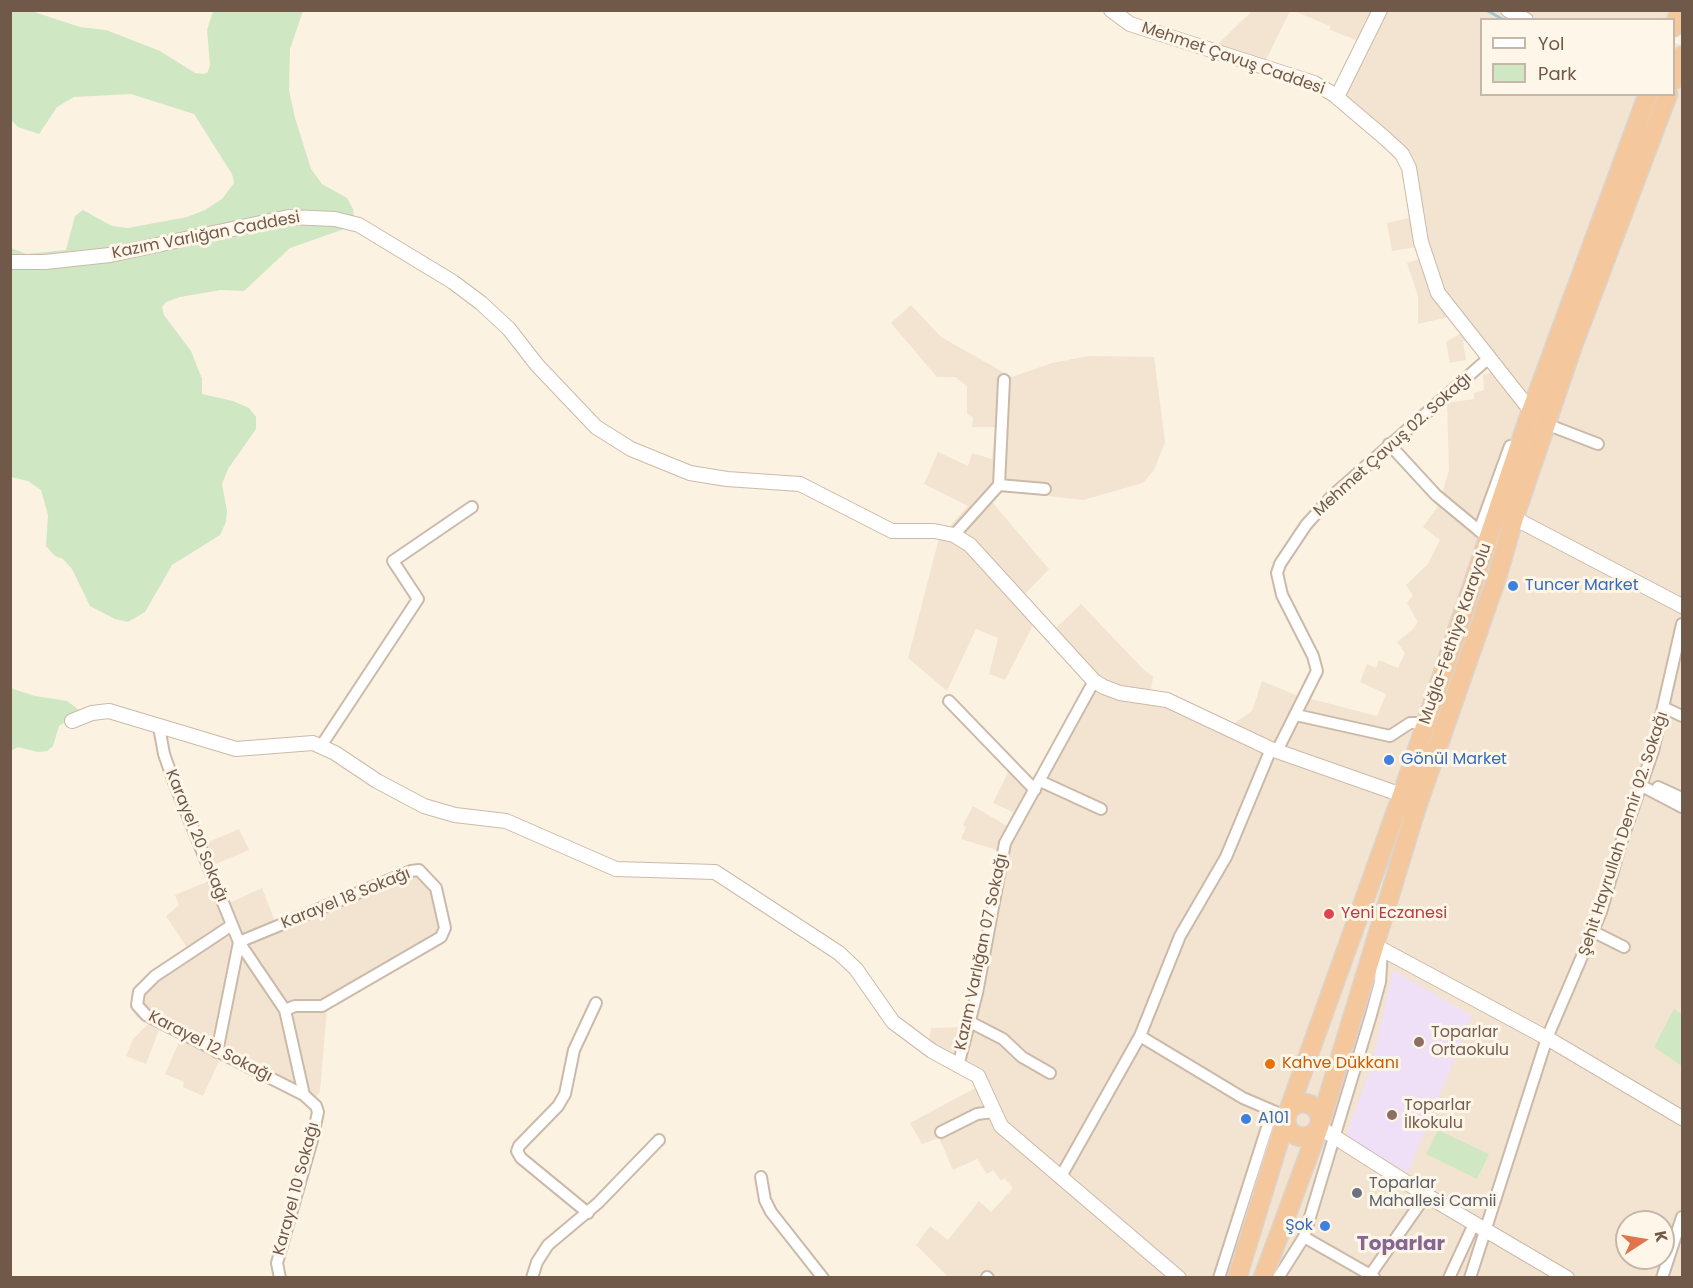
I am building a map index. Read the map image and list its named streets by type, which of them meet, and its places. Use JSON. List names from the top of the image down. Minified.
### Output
{"streets":{"highway":["Muğla-Fethiye Karayolu"],"street":["Mehmet Çavuş Caddesi","Kazım Varlığan Caddesi","Mehmet Çavuş 02. Sokağı","Şehit Hayrullah Demir 02. Sokağı","Karayel 20 Sokağı","Karayel 18 Sokağı","Kazım Varlığan 07 Sokağı","Karayel 12 Sokağı","Karayel 10 Sokağı"]},"crossings":[["Mehmet Çavuş Caddesi","Mehmet Çavuş 02. Sokağı"],["Mehmet Çavuş Caddesi","Muğla-Fethiye Karayolu"],["Karayel 20 Sokağı","Karayel 18 Sokağı"],["Karayel 20 Sokağı","Karayel 12 Sokağı"],["Karayel 20 Sokağı","Karayel 10 Sokağı"],["Karayel 18 Sokağı","Karayel 10 Sokağı"],["Karayel 12 Sokağı","Karayel 10 Sokağı"]],"districts":["Toparlar"],"places":["Tuncer Market","Gönül Market","Yeni Eczanesi","Toparlar Ortaokulu","Kahve Dükkanı","Toparlar İlkokulu","A101","Toparlar Mahallesi Camii","Şok"],"legend":["Yol","Park"],"north":"right"}
